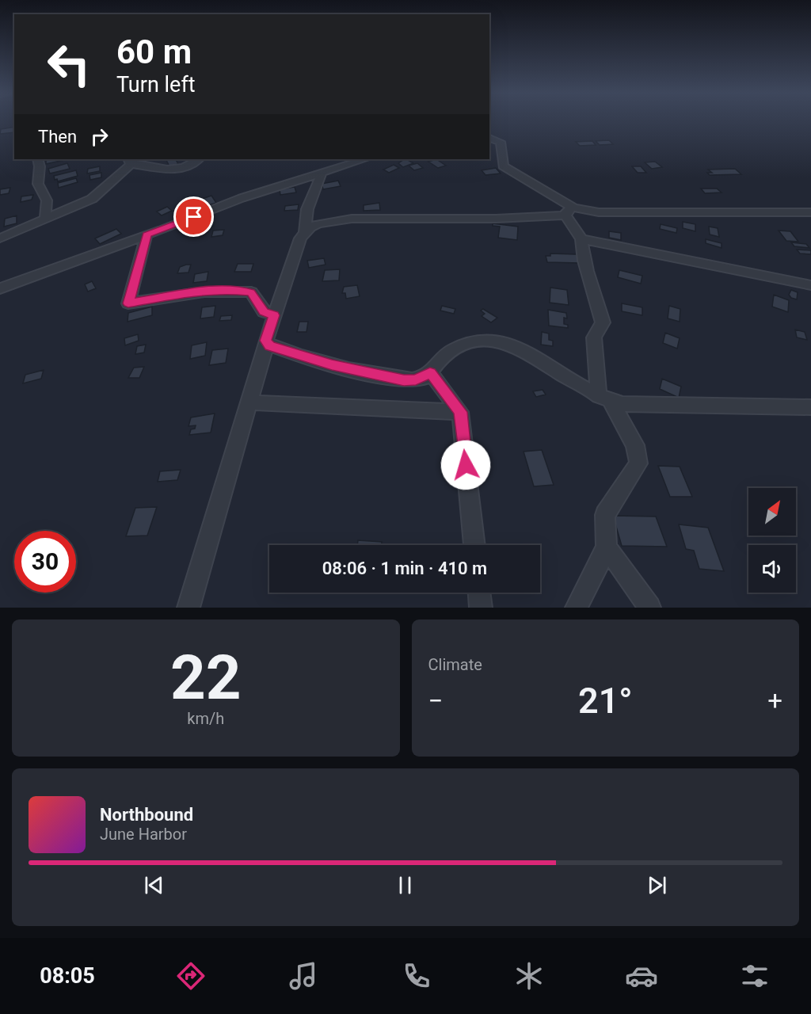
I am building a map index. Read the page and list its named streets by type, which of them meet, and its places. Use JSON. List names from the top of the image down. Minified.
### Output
{"north":"top right","page":{"turn":["60 m","Turn left"],"then":"Then","limit":"30","trip":"08:06 · 1 min · 410 m","tile":[["22","km/h"],"Climate"],"heat":["−","21°","+"],"song":["Northbound","June Harbor"],"tabs":"08:05"}}
